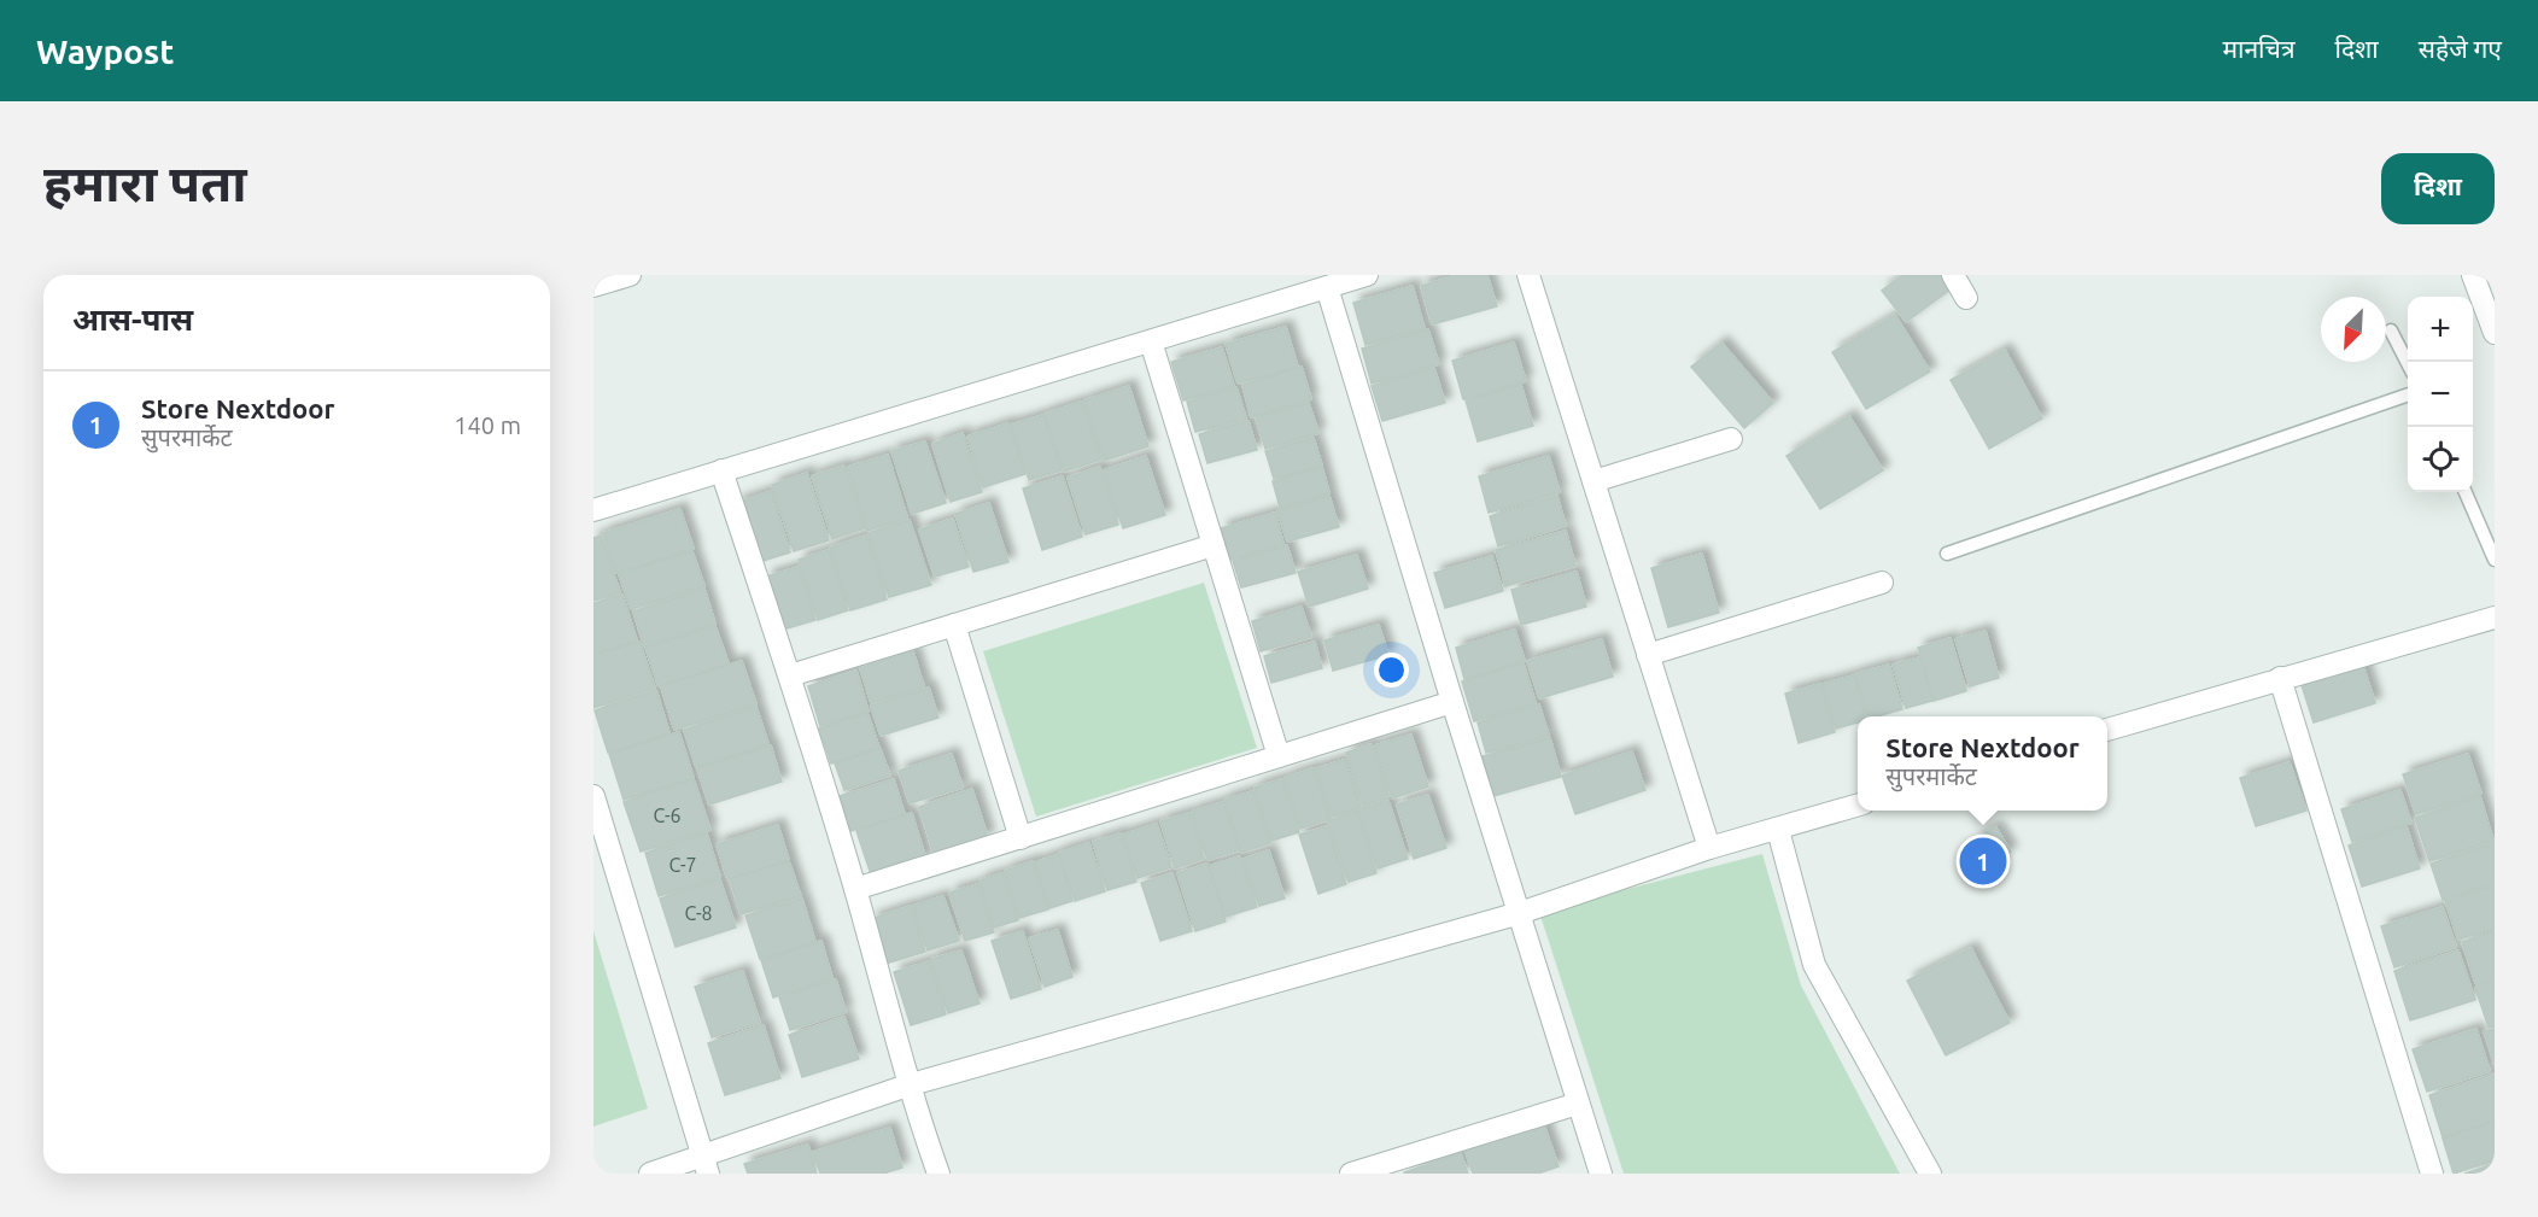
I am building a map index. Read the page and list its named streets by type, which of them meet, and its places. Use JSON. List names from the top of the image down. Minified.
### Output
{"house_numbers":["C-6","C-7","C-8"],"north":"bottom left","page":{"header":"Waypost","nav":["मानचित्र","दिशा","सहेजे गए"],"buttons":"दिशा","title":"हमारा पता","heading":"आस-पास","map_buttons":["+","−"],"list":[{"mark":"1","name":"Store Nextdoor","note":"सुपरमार्केट","value":"140 m"}],"popup":["Store Nextdoor","सुपरमार्केट"],"pins":"1"}}
